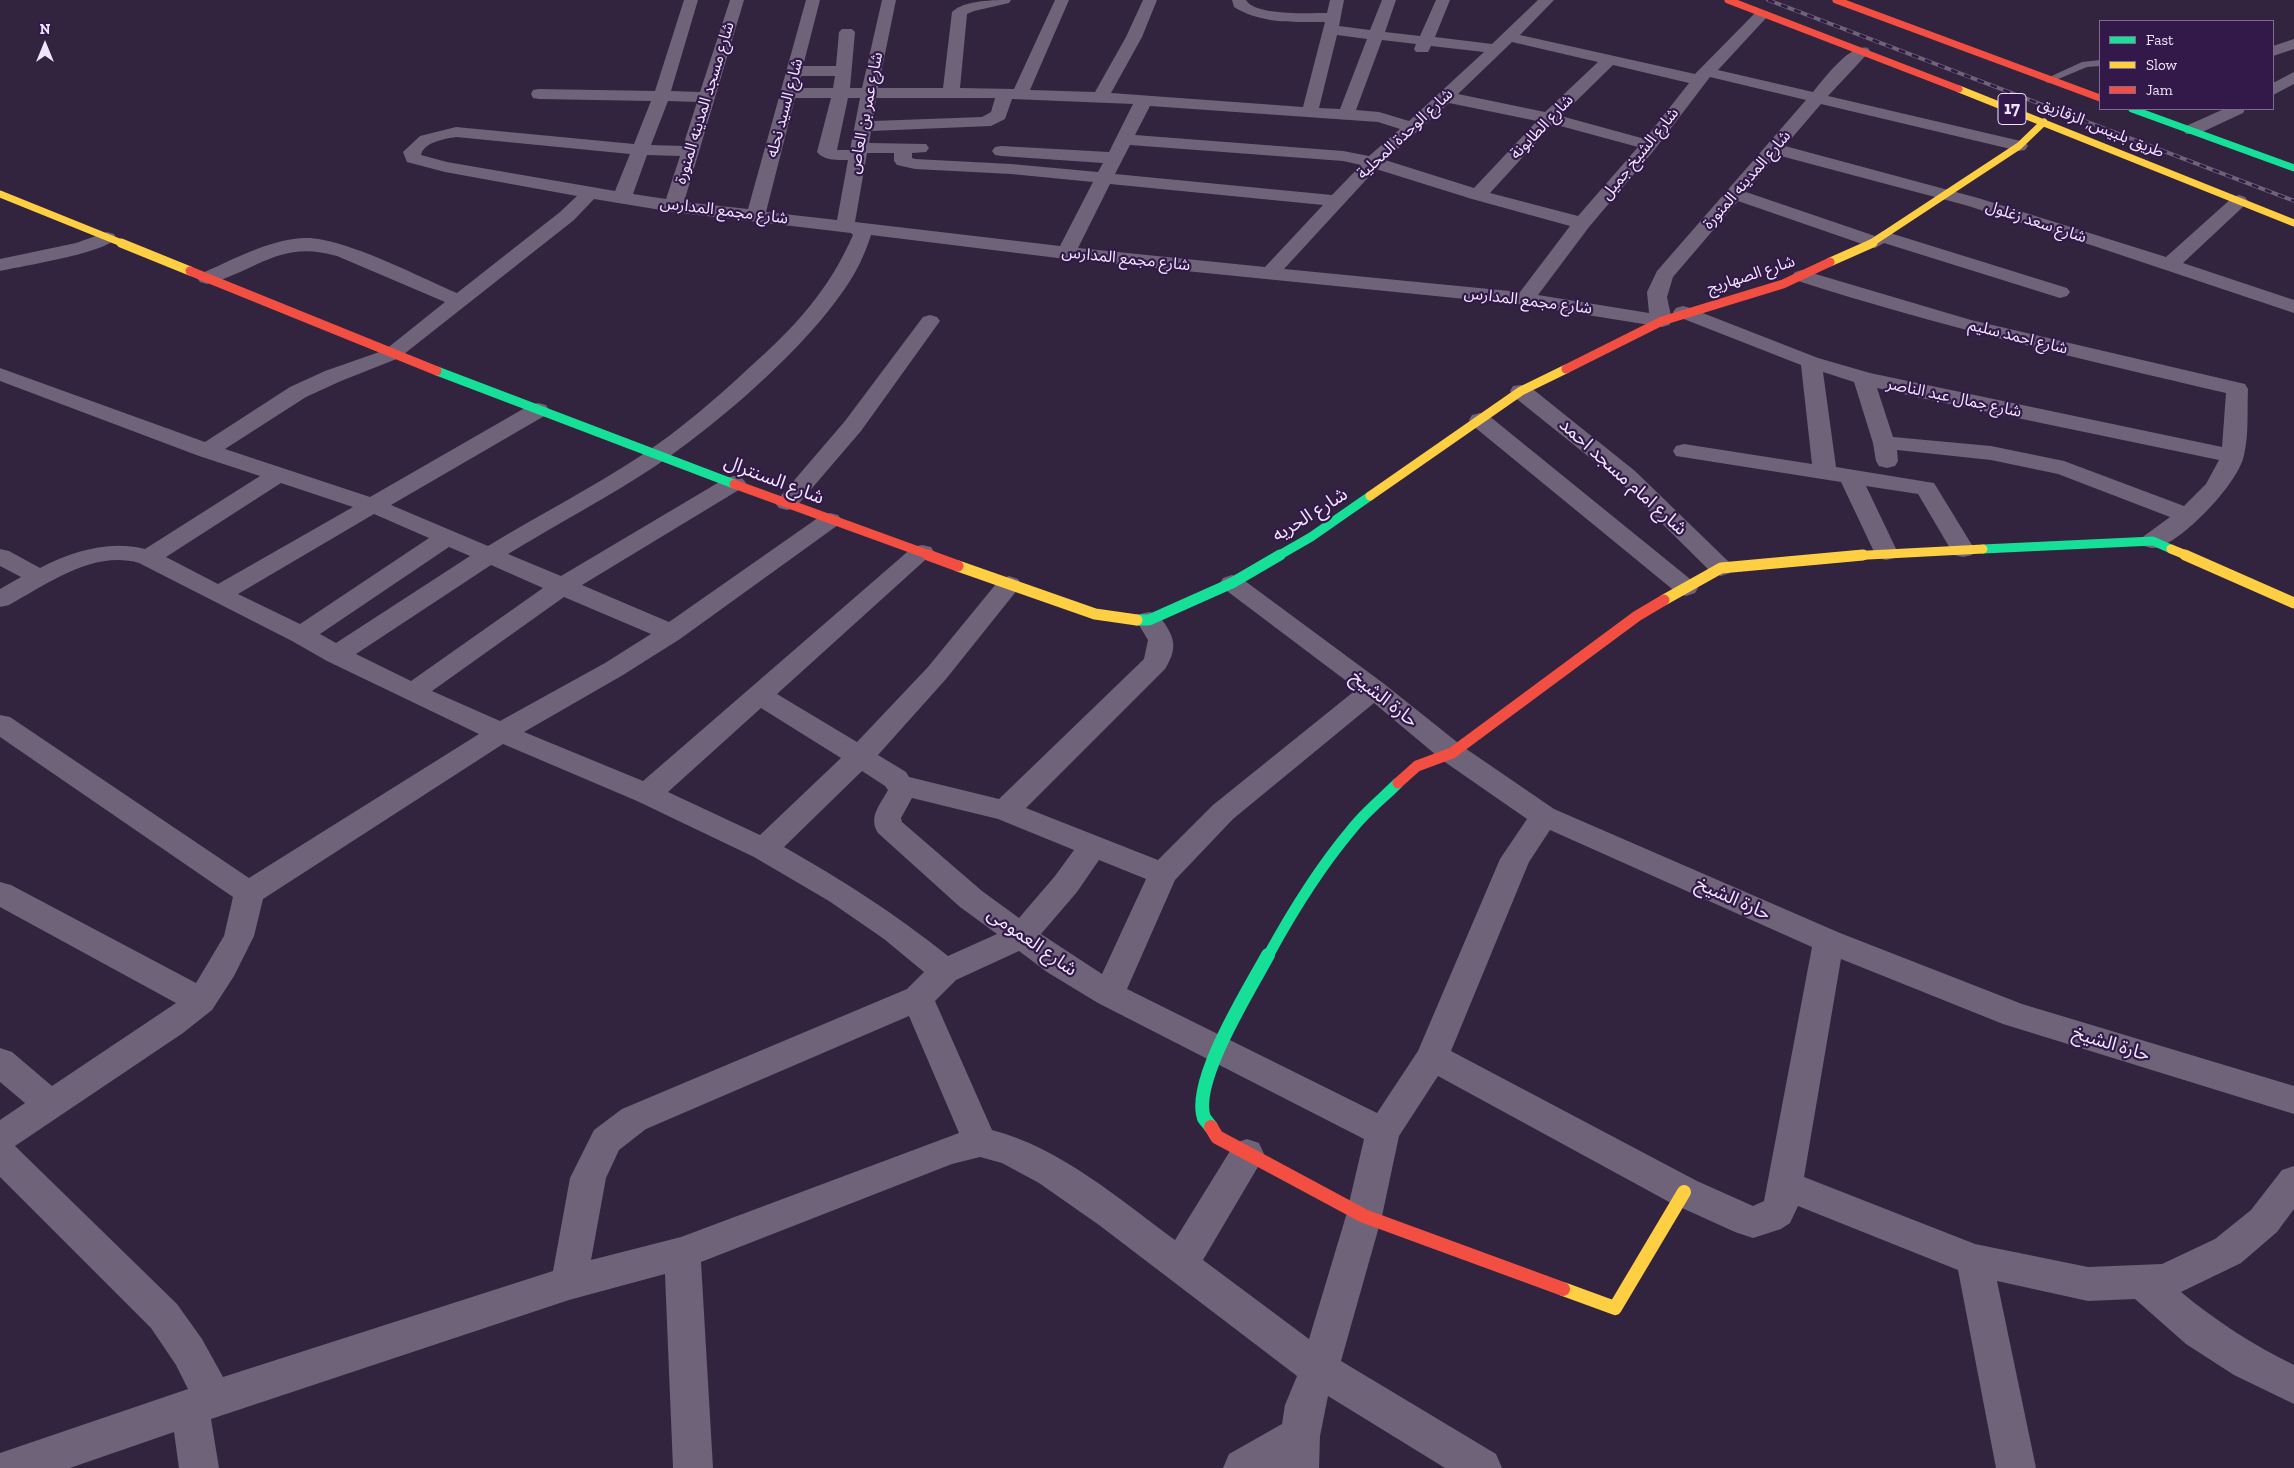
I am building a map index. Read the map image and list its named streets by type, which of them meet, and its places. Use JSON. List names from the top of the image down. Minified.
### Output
{"streets":{"main road":["17","طريق بلبيس, الزقازيق","شارع الصهاريج","شارع السنترال","شارع الحريه"],"street":["شارع مسجد المدينه المنورة","شارع السيد نحله","شارع عمر بن العاص","شارع الطابونة","شارع الوحدة المحلية","شارع الشيخ جميل","شارع المدينه المنورة","شارع مجمع المدارس","شارع سعد زغلول","شارع احمد سليم","شارع جمال عبد الناصر","شارع امام مسجد احمد","حارة الشيخ","شارع العمومى"]},"crossings":[["شارع مسجد المدينه المنورة","شارع مجمع المدارس"],["شارع السيد نحله","شارع مجمع المدارس"],["شارع عمر بن العاص","شارع مجمع المدارس"],["شارع عمر بن العاص","شارع السنترال"],["طريق بلبيس, الزقازيق","شارع الشيخ جميل"],["طريق بلبيس, الزقازيق","شارع المدينه المنورة"],["طريق بلبيس, الزقازيق","شارع الصهاريج"],["شارع الوحدة المحلية","شارع مجمع المدارس"],["شارع الشيخ جميل","شارع مجمع المدارس"],["شارع المدينه المنورة","شارع مجمع المدارس"],["شارع المدينه المنورة","شارع سعد زغلول"],["شارع المدينه المنورة","شارع الصهاريج"],["شارع مجمع المدارس","شارع الصهاريج"],["شارع سعد زغلول","شارع الصهاريج"],["شارع الصهاريج","شارع احمد سليم"],["شارع الصهاريج","شارع جمال عبد الناصر"],["شارع الصهاريج","شارع امام مسجد احمد"],["شارع الصهاريج","شارع الحريه"],["شارع احمد سليم","شارع جمال عبد الناصر"],["شارع السنترال","شارع الحريه"],["شارع الحريه","حارة الشيخ"]],"legend":["Fast","Slow","Jam"],"north":"top"}
